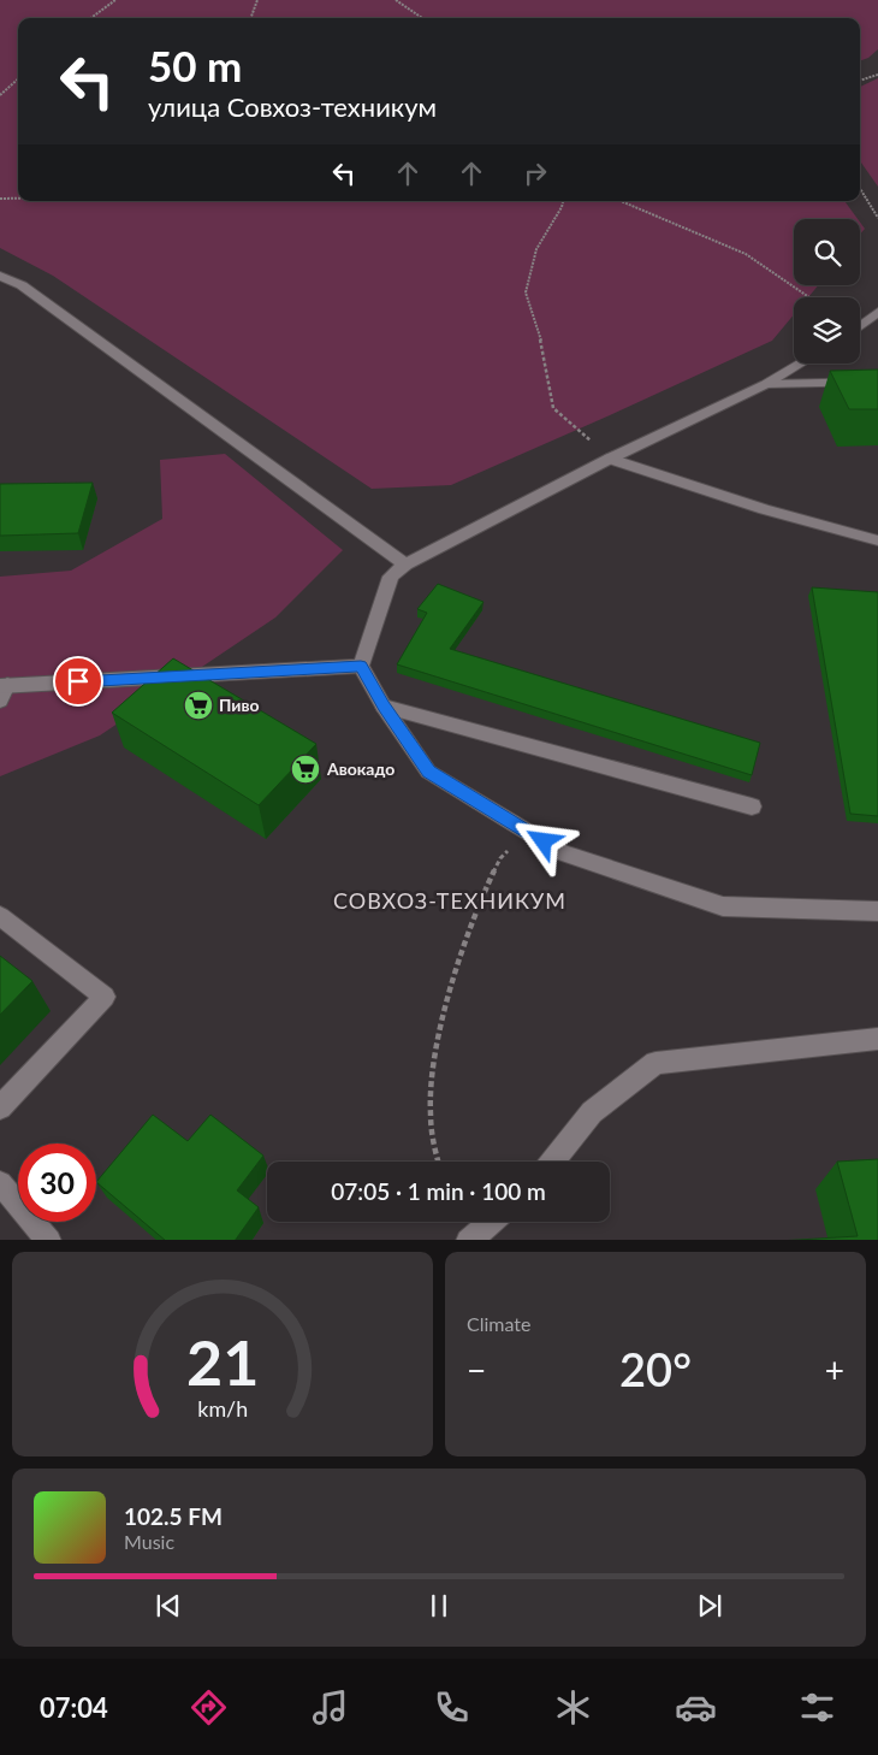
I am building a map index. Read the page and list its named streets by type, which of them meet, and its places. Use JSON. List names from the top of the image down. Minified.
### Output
{"districts":["СОВХОЗ-ТЕХНИКУМ"],"places":{"supermarket":["Пиво","Авокадо"]},"page":{"turn":["50 m","улица Совхоз-техникум"],"limit":"30","trip":"07:05 · 1 min · 100 m","tile":"Climate","heat":["−","20°","+"],"song":["102.5 FM","Music"],"tabs":"07:04","gauge":["21","km/h"]}}
